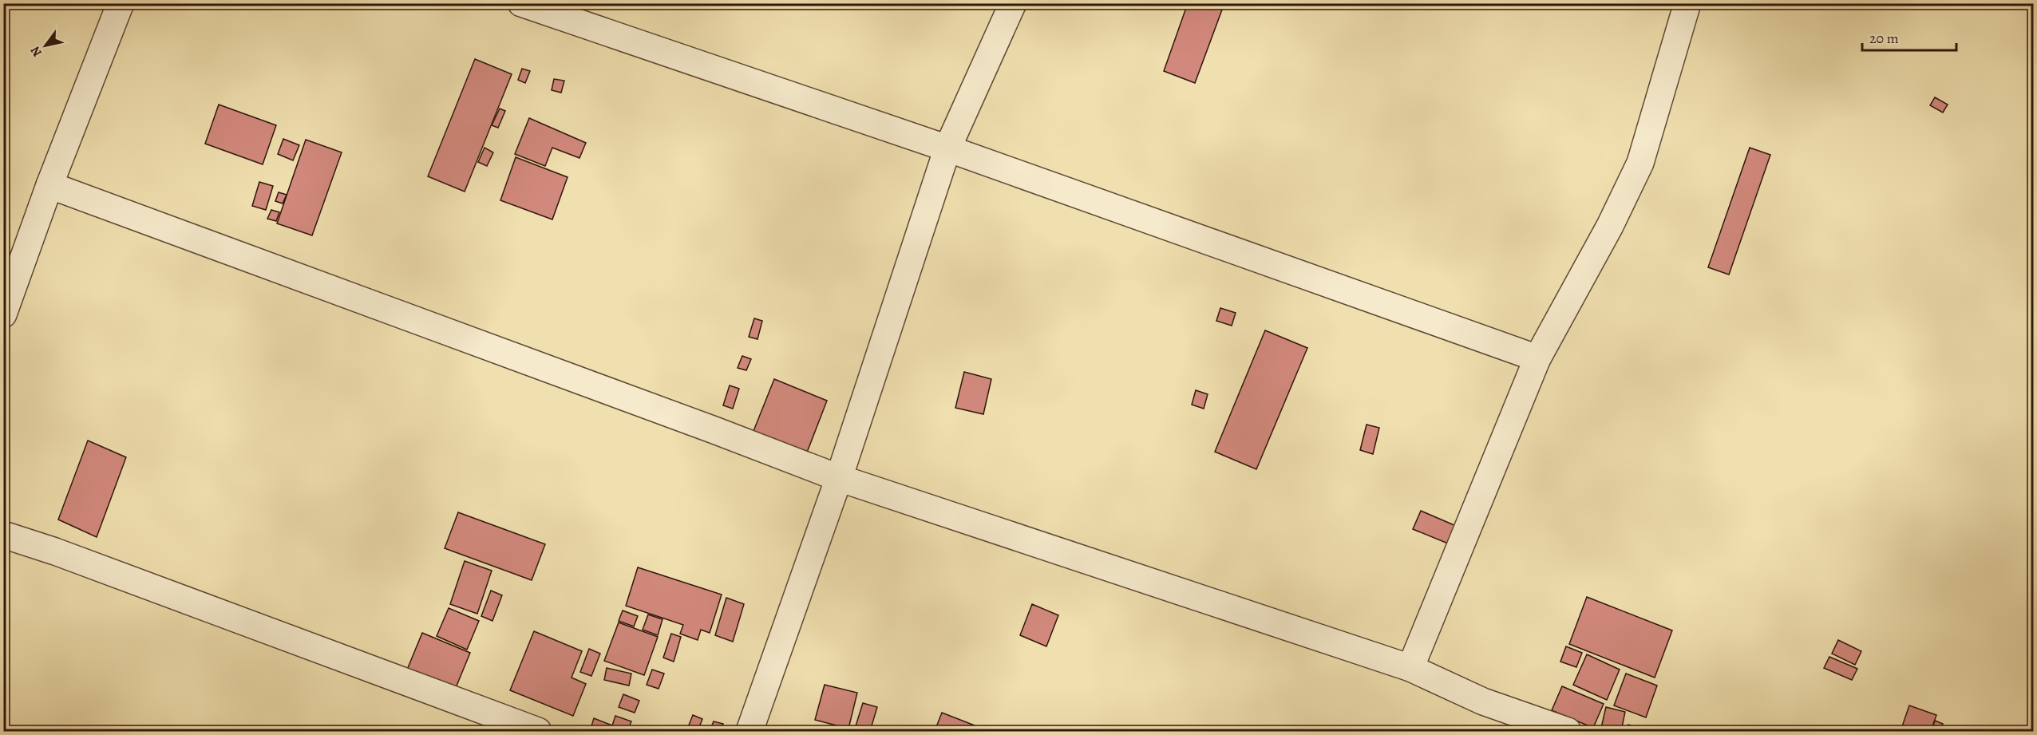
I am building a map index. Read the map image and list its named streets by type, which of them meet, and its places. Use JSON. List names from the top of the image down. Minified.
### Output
{"scale_bar":"20 m","north":"bottom left"}
